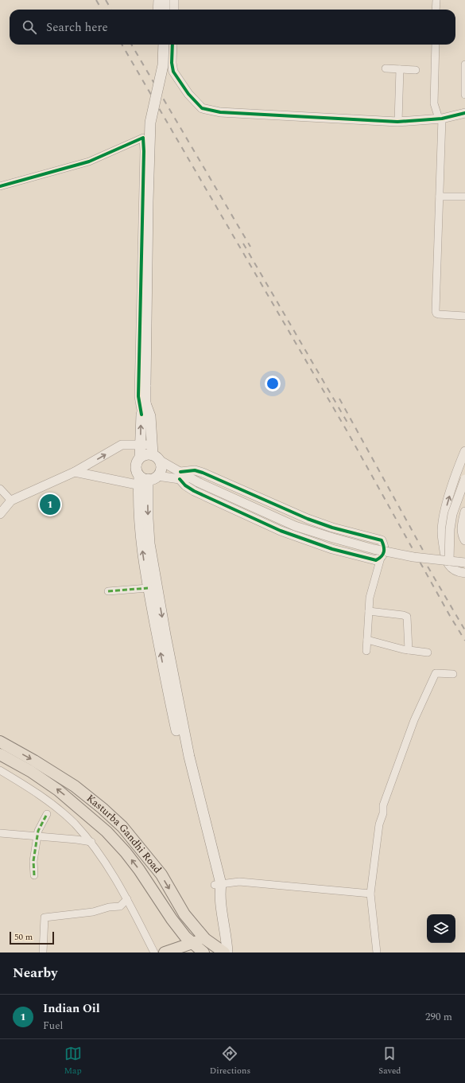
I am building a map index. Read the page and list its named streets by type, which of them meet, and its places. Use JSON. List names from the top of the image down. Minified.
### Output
{"streets":{"main road":["Kasturba Gandhi Road"]},"scale_bar":"50 m","page":{"search":"Search here","pins":"1","scale":"50 m","heading":"Nearby","list":[{"mark":"1","name":"Indian Oil","note":"Fuel","value":"290 m"}],"nav":["Map","Directions","Saved"]}}
